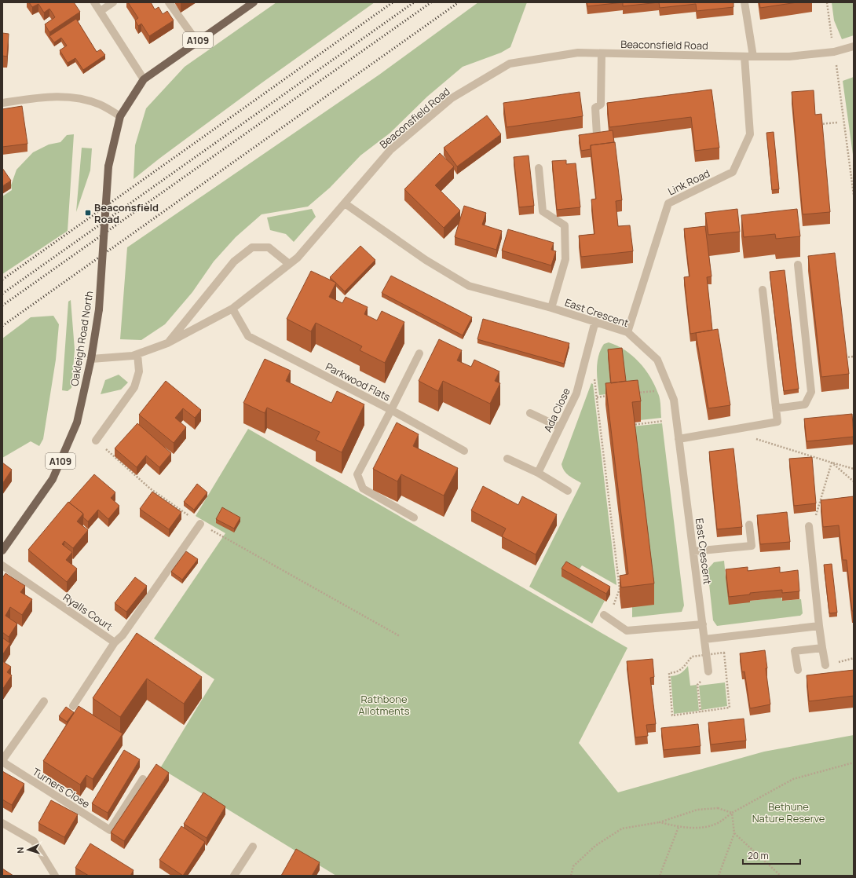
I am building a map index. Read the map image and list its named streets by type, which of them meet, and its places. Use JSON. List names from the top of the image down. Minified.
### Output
{"streets":{"main road":["A109","Oakleigh Road North"],"street":["Beaconsfield Road","Link Road","East Crescent","Parkwood Flats","Ada Close","Ryalls Court","Turners Close"]},"crossings":[["A109","Oakleigh Road North"],["Beaconsfield Road","Link Road"],["Beaconsfield Road","East Crescent"],["Beaconsfield Road","Oakleigh Road North"],["Beaconsfield Road","Parkwood Flats"],["Link Road","East Crescent"],["East Crescent","Ada Close"]],"parks":["Rathbone Allotments","Bethune Nature Reserve"],"places":{"transit":["Beaconsfield Road"]},"scale_bar":"20 m","north":"left"}
